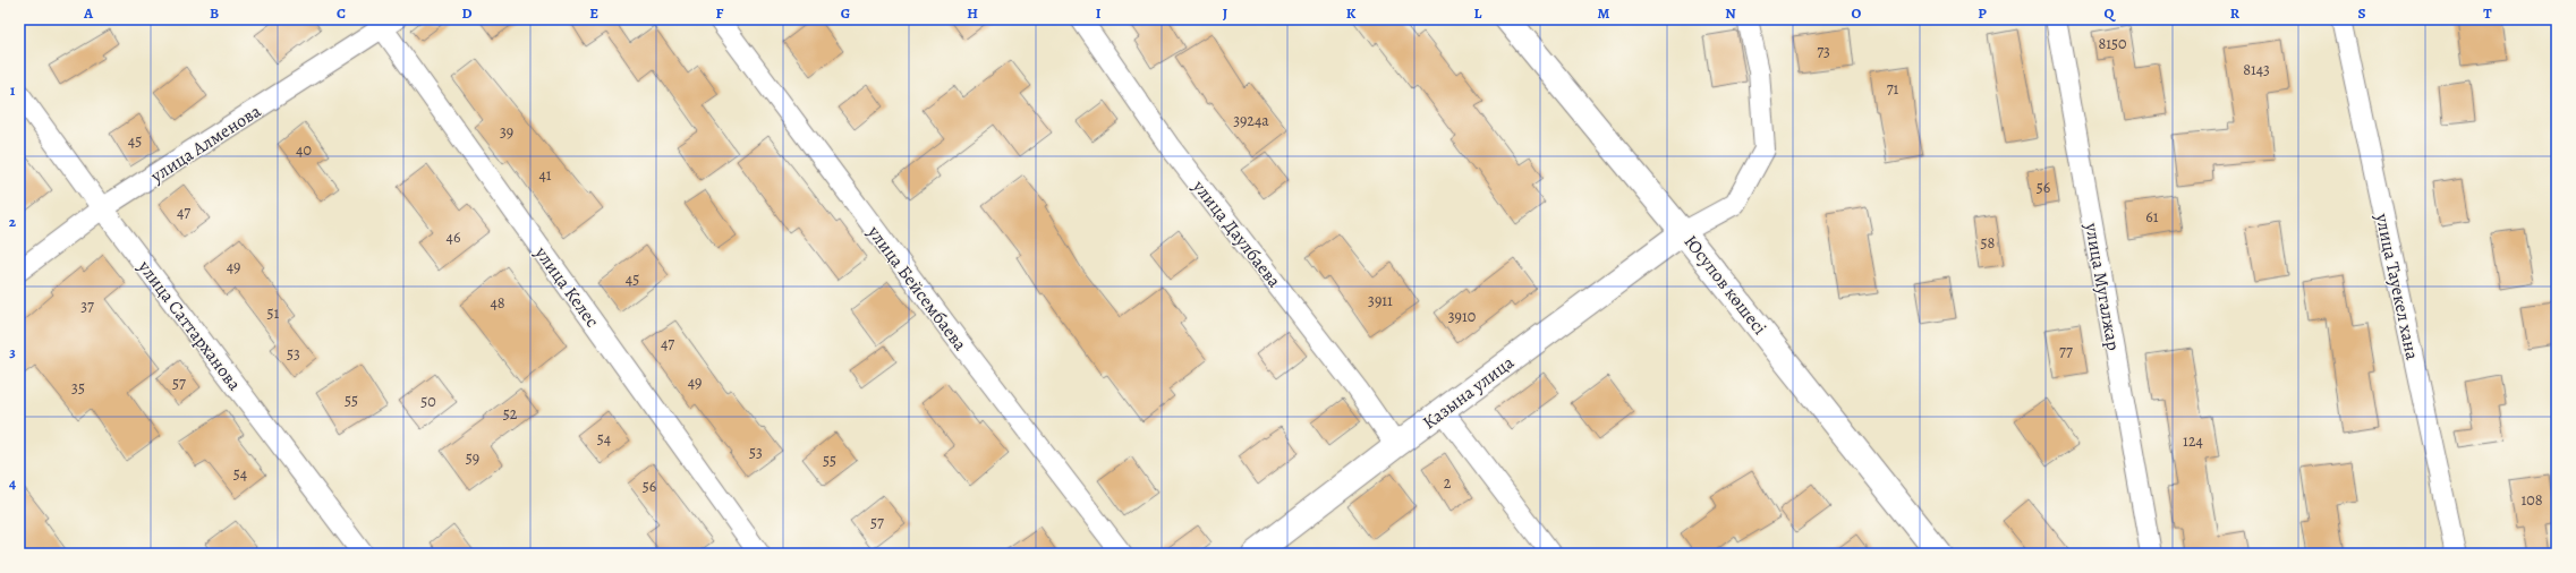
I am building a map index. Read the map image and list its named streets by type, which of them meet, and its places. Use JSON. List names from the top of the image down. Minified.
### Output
{"streets":{"street":["улица Алменова","улица Даулбаева","Юсупов көшесі","улица Келес","улица Мугалжар","улица Тауекел хана","улица Бейсембаева","улица Саттарханова","Казына улица"]},"crossings":[["улица Алменова","улица Келес"],["улица Алменова","улица Саттарханова"],["улица Даулбаева","Казына улица"],["Юсупов көшесі","Казына улица"]],"house_numbers":["8150","73","8143","71","3924а","39","45","40","41","56","47","61","46","58","49","45","3911","48","37","51","3910","47","77","53","49","57","35","55","50","52","54","124","53","59","55","54","2","56","108","57"],"grid":{"columns":["A","B","C","D","E","F","G","H","I","J","K","L","M","N","O","P","Q","R","S","T"],"rows":["1","2","3","4"]}}
